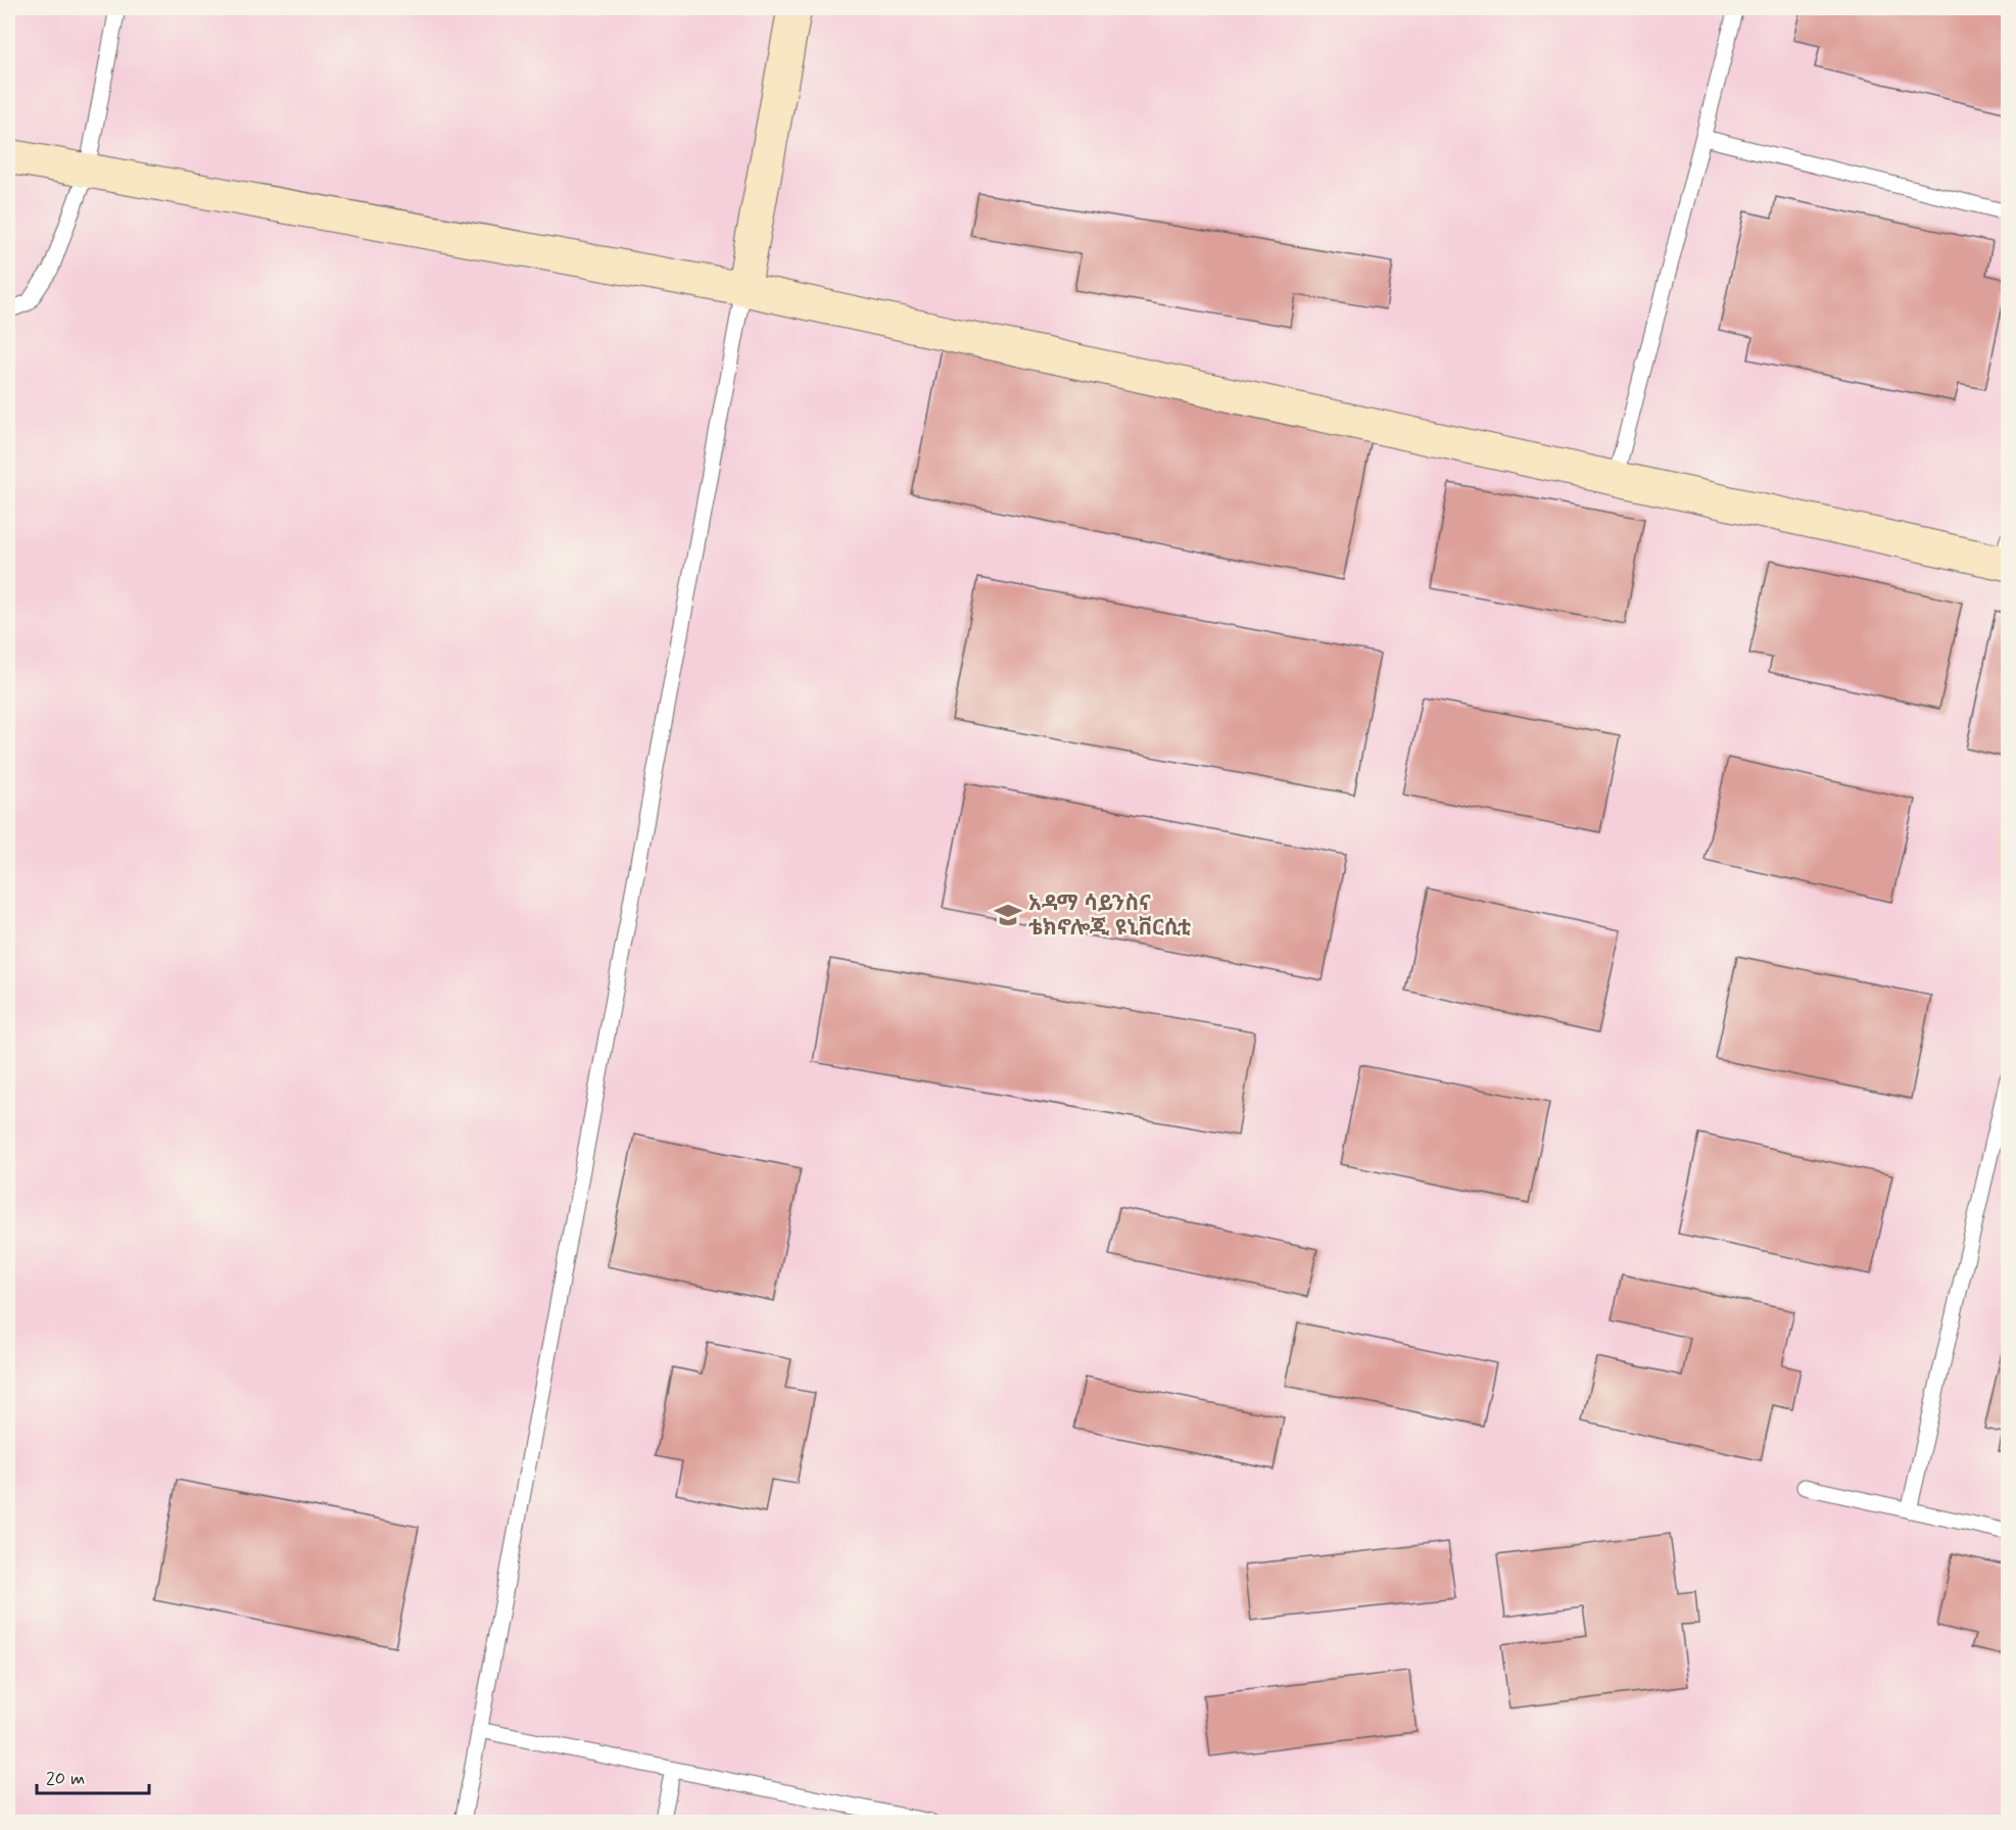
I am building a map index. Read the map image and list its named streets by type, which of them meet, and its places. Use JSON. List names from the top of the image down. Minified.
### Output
{"places":{"school or university":["አዳማ ሳይንስና ቴክኖሎጂ ዩኒቨርሲቲ"]},"scale_bar":"20 m"}
